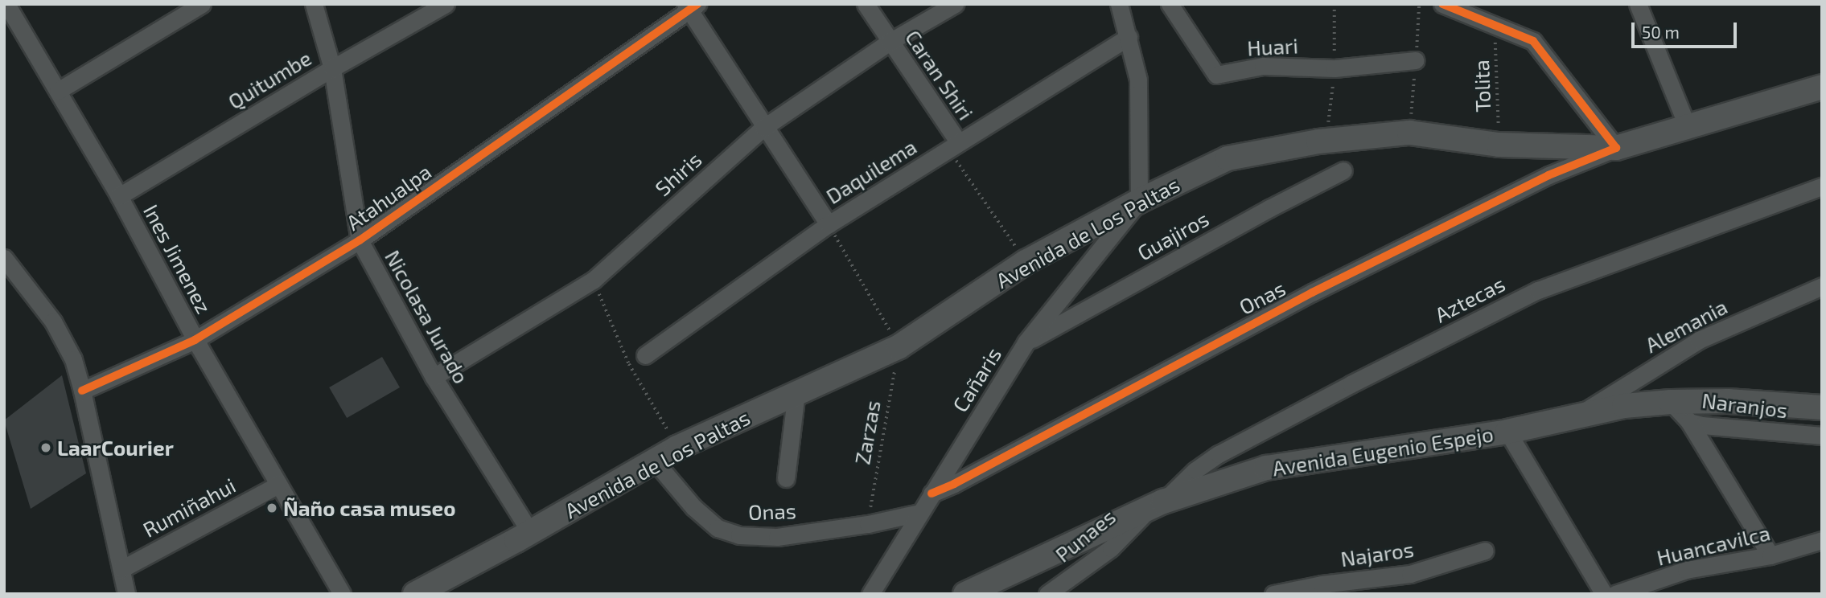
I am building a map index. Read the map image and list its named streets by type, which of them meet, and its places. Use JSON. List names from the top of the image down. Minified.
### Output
{"streets":{"main road":["Avenida de Los Paltas","Avenida Eugenio Espejo"],"street":["Huari","Caran Shiri","Quitumbe","Daquilema","Shiris","Atahualpa","Guajiros","Ines Jimenez","Onas","Aztecas","Nicolasa Jurado","Alemania","Cañaris","Naranjos","Rumiñahui","Punaes","Huancavilca","Najaros"],"path":["Tolita","Zarzas"]},"crossings":[["Caran Shiri","Daquilema"],["Caran Shiri","Shiris"],["Caran Shiri","Avenida de Los Paltas"],["Quitumbe","Ines Jimenez"],["Quitumbe","Nicolasa Jurado"],["Tolita","Avenida de Los Paltas"],["Shiris","Nicolasa Jurado"],["Atahualpa","Ines Jimenez"],["Atahualpa","Nicolasa Jurado"],["Avenida de Los Paltas","Onas"],["Avenida de Los Paltas","Nicolasa Jurado"],["Avenida de Los Paltas","Cañaris"],["Avenida de Los Paltas","Zarzas"],["Guajiros","Cañaris"],["Ines Jimenez","Rumiñahui"],["Onas","Cañaris"],["Onas","Zarzas"],["Aztecas","Avenida Eugenio Espejo"],["Aztecas","Punaes"],["Alemania","Avenida Eugenio Espejo"],["Naranjos","Avenida Eugenio Espejo"],["Avenida Eugenio Espejo","Punaes"]],"places":["LaarCourier","Ñaño casa museo"],"scale_bar":"50 m"}
